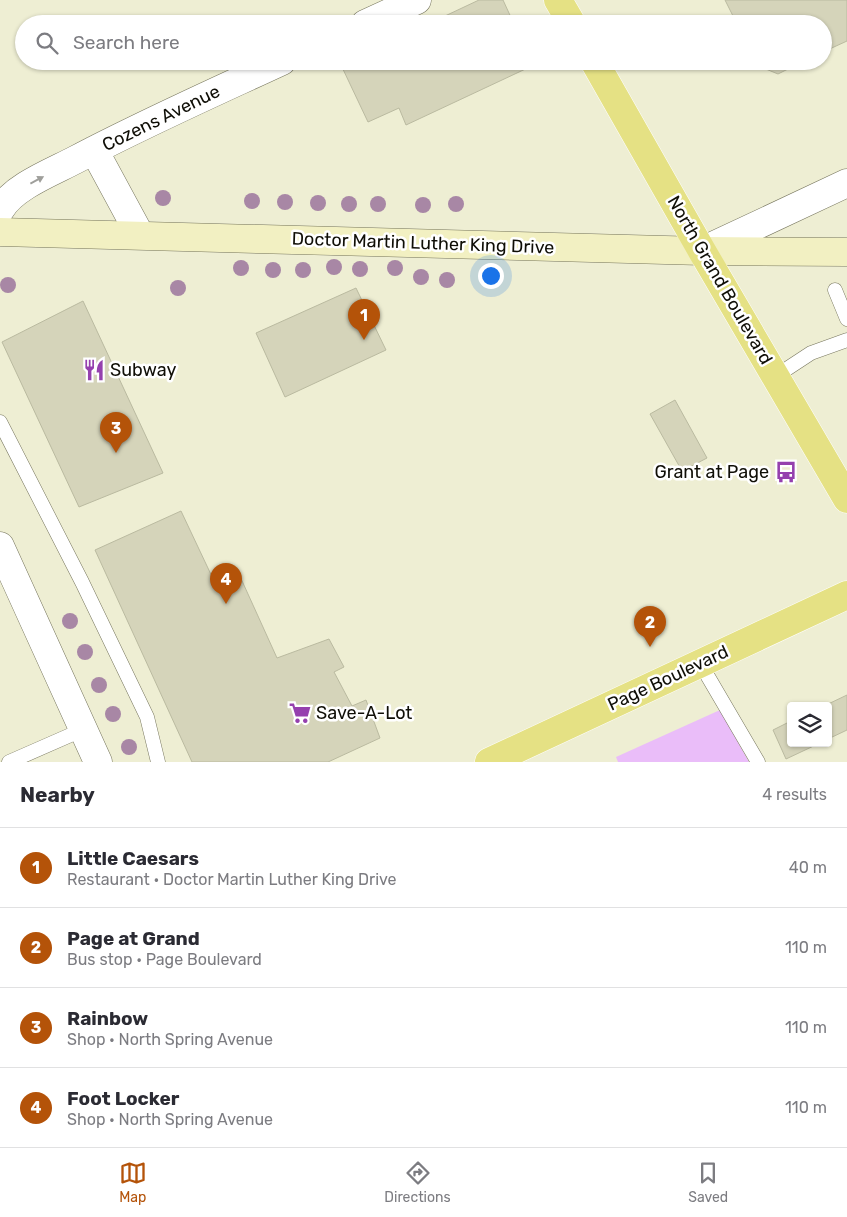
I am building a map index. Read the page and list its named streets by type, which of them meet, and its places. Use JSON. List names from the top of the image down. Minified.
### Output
{"streets":{"main road":["Doctor Martin Luther King Drive","North Grand Boulevard","Page Boulevard"],"street":["Cozens Avenue"]},"crossings":[["Cozens Avenue","Doctor Martin Luther King Drive"],["Doctor Martin Luther King Drive","North Grand Boulevard"]],"places":{"restaurant":["Subway"],"bus stop":["Grant at Page"],"supermarket":["Save-A-Lot"]},"page":{"search":"Search here","pins":["1","3","4","2"],"heading":["Nearby","4 results"],"list":[{"mark":"1","name":"Little Caesars","note":"Restaurant · Doctor Martin Luther King Drive","value":"40 m"},{"mark":"2","name":"Page at Grand","note":"Bus stop · Page Boulevard","value":"110 m"},{"mark":"3","name":"Rainbow","note":"Shop · North Spring Avenue","value":"110 m"},{"mark":"4","name":"Foot Locker","note":"Shop · North Spring Avenue","value":"110 m"}],"nav":["Map","Directions","Saved"]}}
